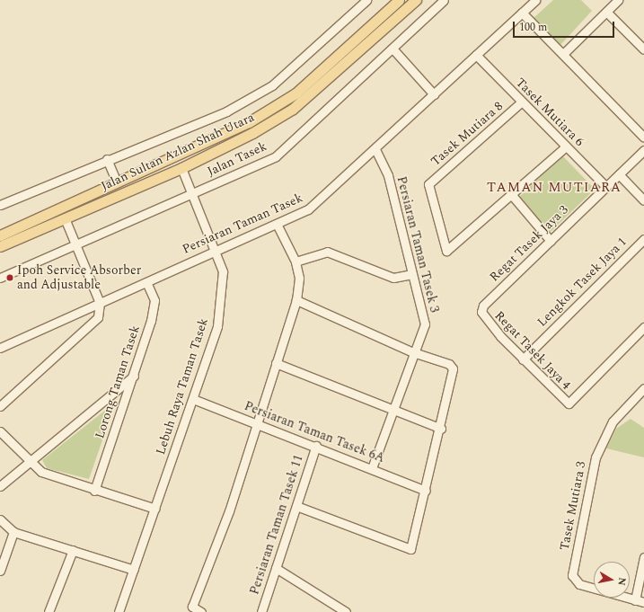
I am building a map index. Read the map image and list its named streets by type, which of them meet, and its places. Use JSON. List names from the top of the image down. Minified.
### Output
{"streets":{"main road":["Jalan Sultan Azlan Shah Utara"],"street":["Tasek Mutiara 6","Tasek Mutiara 8","Jalan Tasek","Persiaran Taman Tasek","Regat Tasek Jaya 3","Persiaran Taman Tasek 3","Lengkok Tasek Jaya 1","Regat Tasek Jaya 4","Lorong Taman Tasek","Lebuh Raya Taman Tasek","Persiaran Taman Tasek 6A","Tasek Mutiara 3","Persiaran Taman Tasek 11"]},"crossings":[["Tasek Mutiara 6","Tasek Mutiara 8"],["Tasek Mutiara 6","Persiaran Taman Tasek"],["Tasek Mutiara 6","Regat Tasek Jaya 3"],["Jalan Sultan Azlan Shah Utara","Lebuh Raya Taman Tasek"],["Jalan Tasek","Lebuh Raya Taman Tasek"],["Persiaran Taman Tasek","Persiaran Taman Tasek 3"],["Persiaran Taman Tasek","Lorong Taman Tasek"],["Persiaran Taman Tasek","Lebuh Raya Taman Tasek"],["Regat Tasek Jaya 3","Regat Tasek Jaya 4"],["Persiaran Taman Tasek 3","Persiaran Taman Tasek 6A"],["Lengkok Tasek Jaya 1","Regat Tasek Jaya 4"],["Lebuh Raya Taman Tasek","Persiaran Taman Tasek 6A"],["Persiaran Taman Tasek 6A","Persiaran Taman Tasek 11"]],"districts":["TAMAN MUTIARA"],"places":["Ipoh Service Absorber and Adjustable"],"scale_bar":"100 m","north":"right"}
